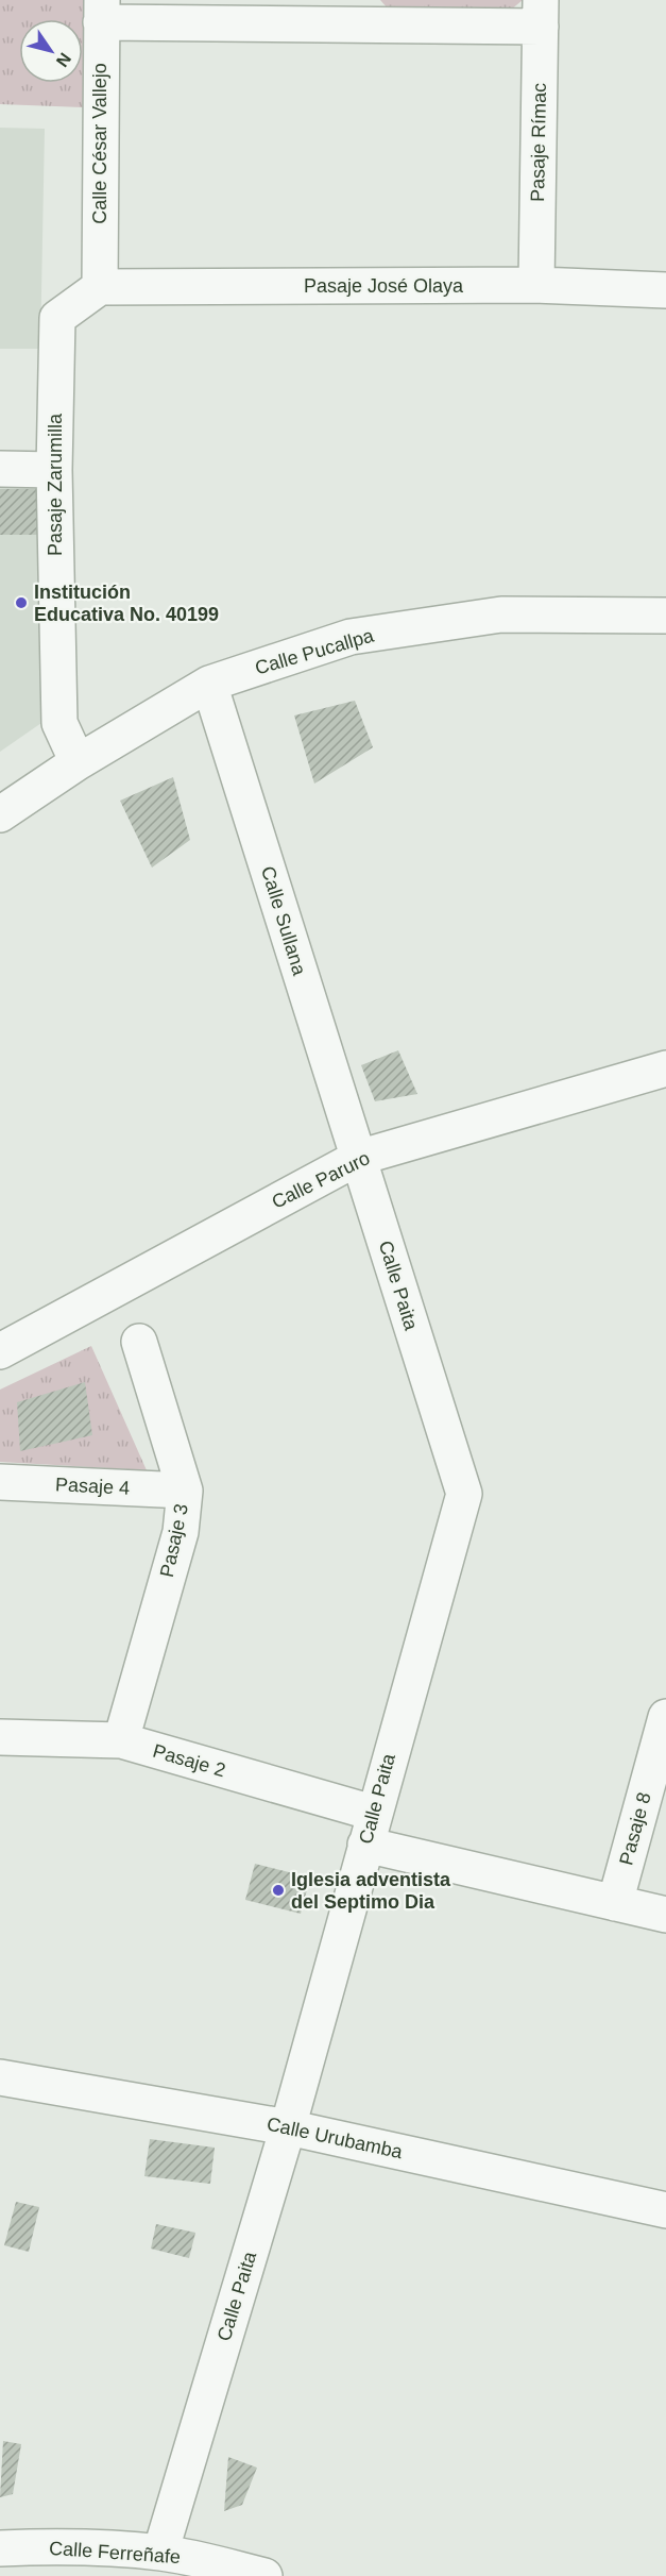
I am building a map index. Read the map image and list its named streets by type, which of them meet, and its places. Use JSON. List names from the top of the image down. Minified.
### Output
{"streets":{"street":["Pasaje Rímac","Calle César Vallejo","Pasaje José Olaya","Pasaje Zarumilla","Calle Pucallpa","Calle Sullana","Calle Paruro","Calle Paita","Pasaje 4","Pasaje 3","Pasaje 2","Pasaje 8","Calle Urubamba","Calle Ferreñafe"]},"crossings":[["Pasaje Rímac","Pasaje José Olaya"],["Calle César Vallejo","Pasaje José Olaya"],["Calle César Vallejo","Pasaje Zarumilla"],["Pasaje José Olaya","Pasaje Zarumilla"],["Pasaje Zarumilla","Calle Pucallpa"],["Calle Pucallpa","Calle Sullana"],["Calle Sullana","Calle Paruro"],["Calle Sullana","Calle Paita"],["Calle Paruro","Calle Paita"],["Calle Paita","Pasaje 2"],["Calle Paita","Calle Urubamba"],["Calle Paita","Calle Ferreñafe"],["Pasaje 4","Pasaje 3"],["Pasaje 3","Pasaje 2"],["Pasaje 2","Pasaje 8"]],"places":["Institución Educativa No. 40199","Iglesia adventista del Septimo Dia"],"north":"bottom right"}
